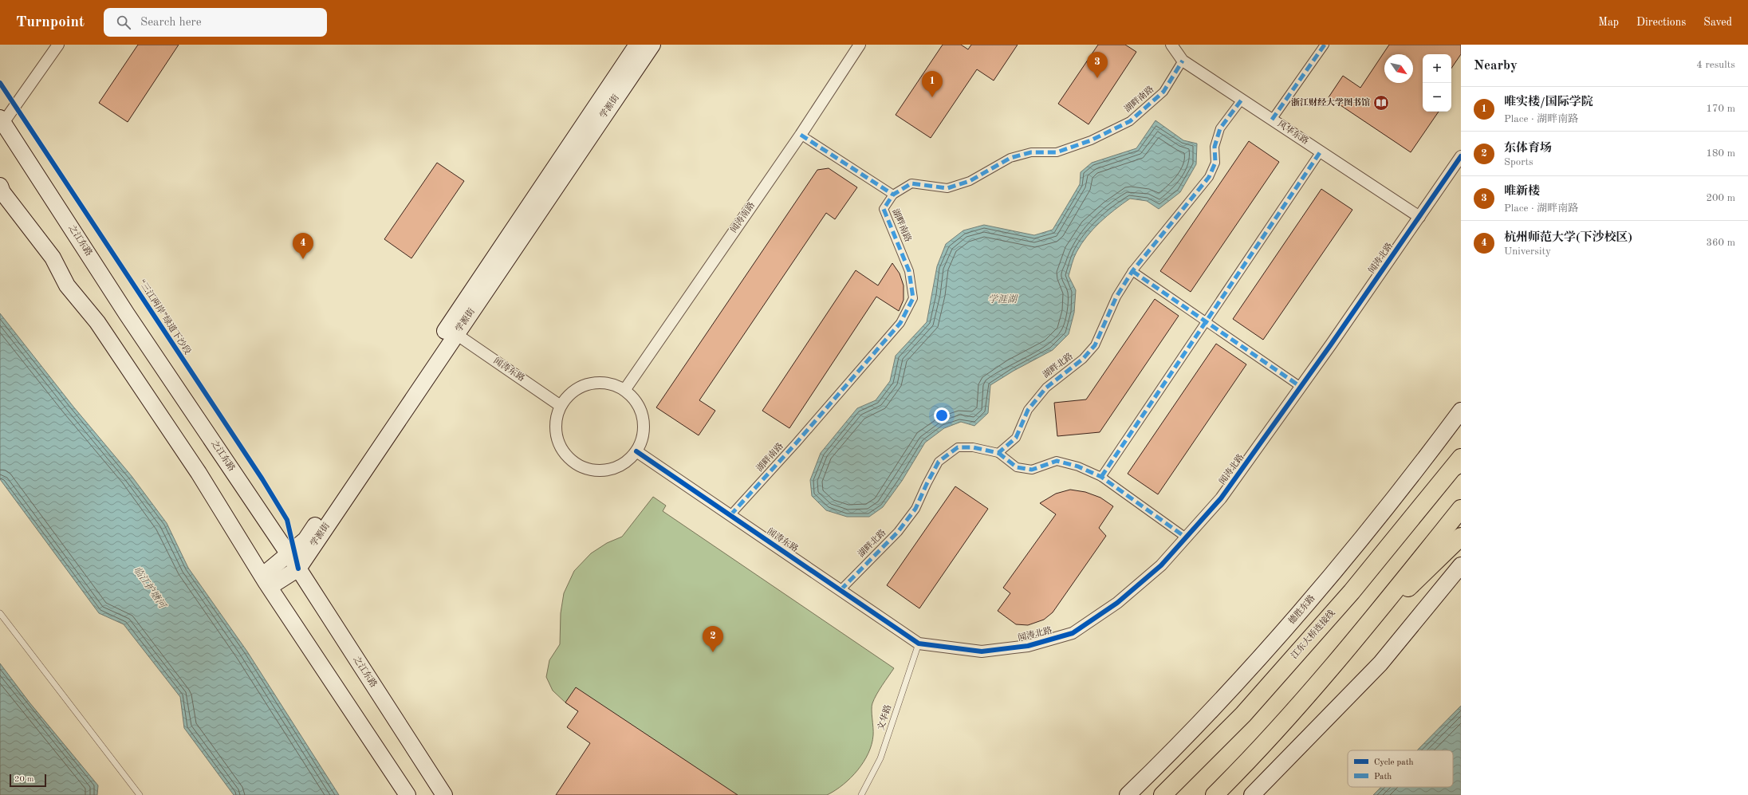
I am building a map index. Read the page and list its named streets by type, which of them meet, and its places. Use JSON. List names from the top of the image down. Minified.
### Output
{"streets":{"highway":["江东大桥连接线"],"main road":["学源街","之江东路","德胜东路"],"street":["湖畔南路","风华东路","闻涛南路","闻涛北路","湖畔北路","闻涛东路"],"lane":["文华路"],"cycle path":["“三江两岸”绿道下沙段"]},"crossings":[["湖畔南路","风华东路"],["湖畔南路","闻涛东路"],["学源街","之江东路"],["学源街","闻涛东路"],["风华东路","闻涛北路"],["风华东路","湖畔北路"],["闻涛南路","闻涛东路"],["闻涛北路","闻涛东路"],["闻涛北路","文华路"],["湖畔北路","闻涛东路"],["闻涛东路","文华路"]],"water":["学涯湖","临江护塘河"],"places":{"library":["浙江财经大学图书馆"]},"legend":["Cycle path","Path"],"scale_bar":"20 m","north":"bottom right","page":{"header":"Turnpoint","search":"Search here","nav":["Map","Directions","Saved"],"heading":["Nearby","4 results"],"pins":["3","1","4","2"],"map_buttons":["+","−"],"list":[{"mark":"1","name":"唯实楼/国际学院","note":"Place · 湖畔南路","value":"170 m"},{"mark":"2","name":"东体育场","note":"Sports","value":"180 m"},{"mark":"3","name":"唯新楼","note":"Place · 湖畔南路","value":"200 m"},{"mark":"4","name":"杭州师范大学(下沙校区)","note":"University","value":"360 m"}],"scale":"20 m"}}
